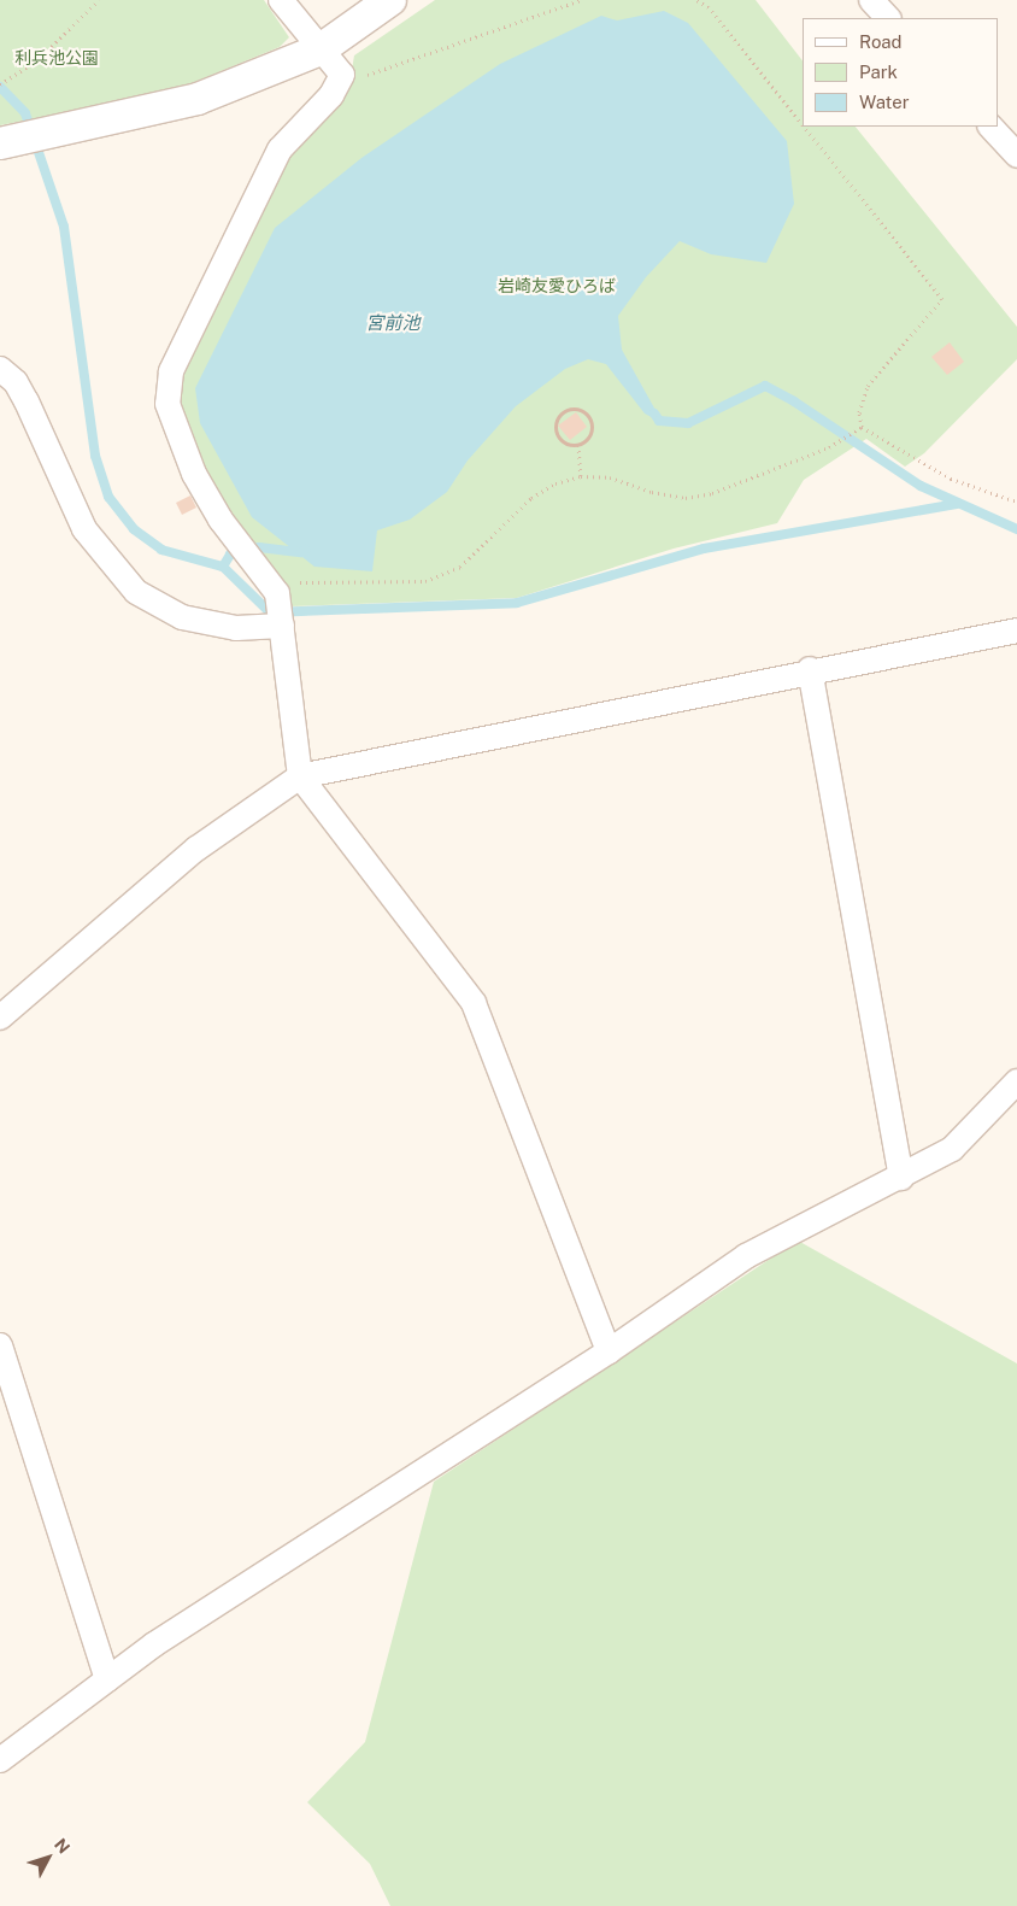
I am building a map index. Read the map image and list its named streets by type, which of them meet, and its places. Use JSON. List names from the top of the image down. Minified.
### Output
{"water":["宮前池"],"parks":["利兵池公園","岩崎友愛ひろば"],"legend":["Road","Park","Water"],"north":"top right"}
